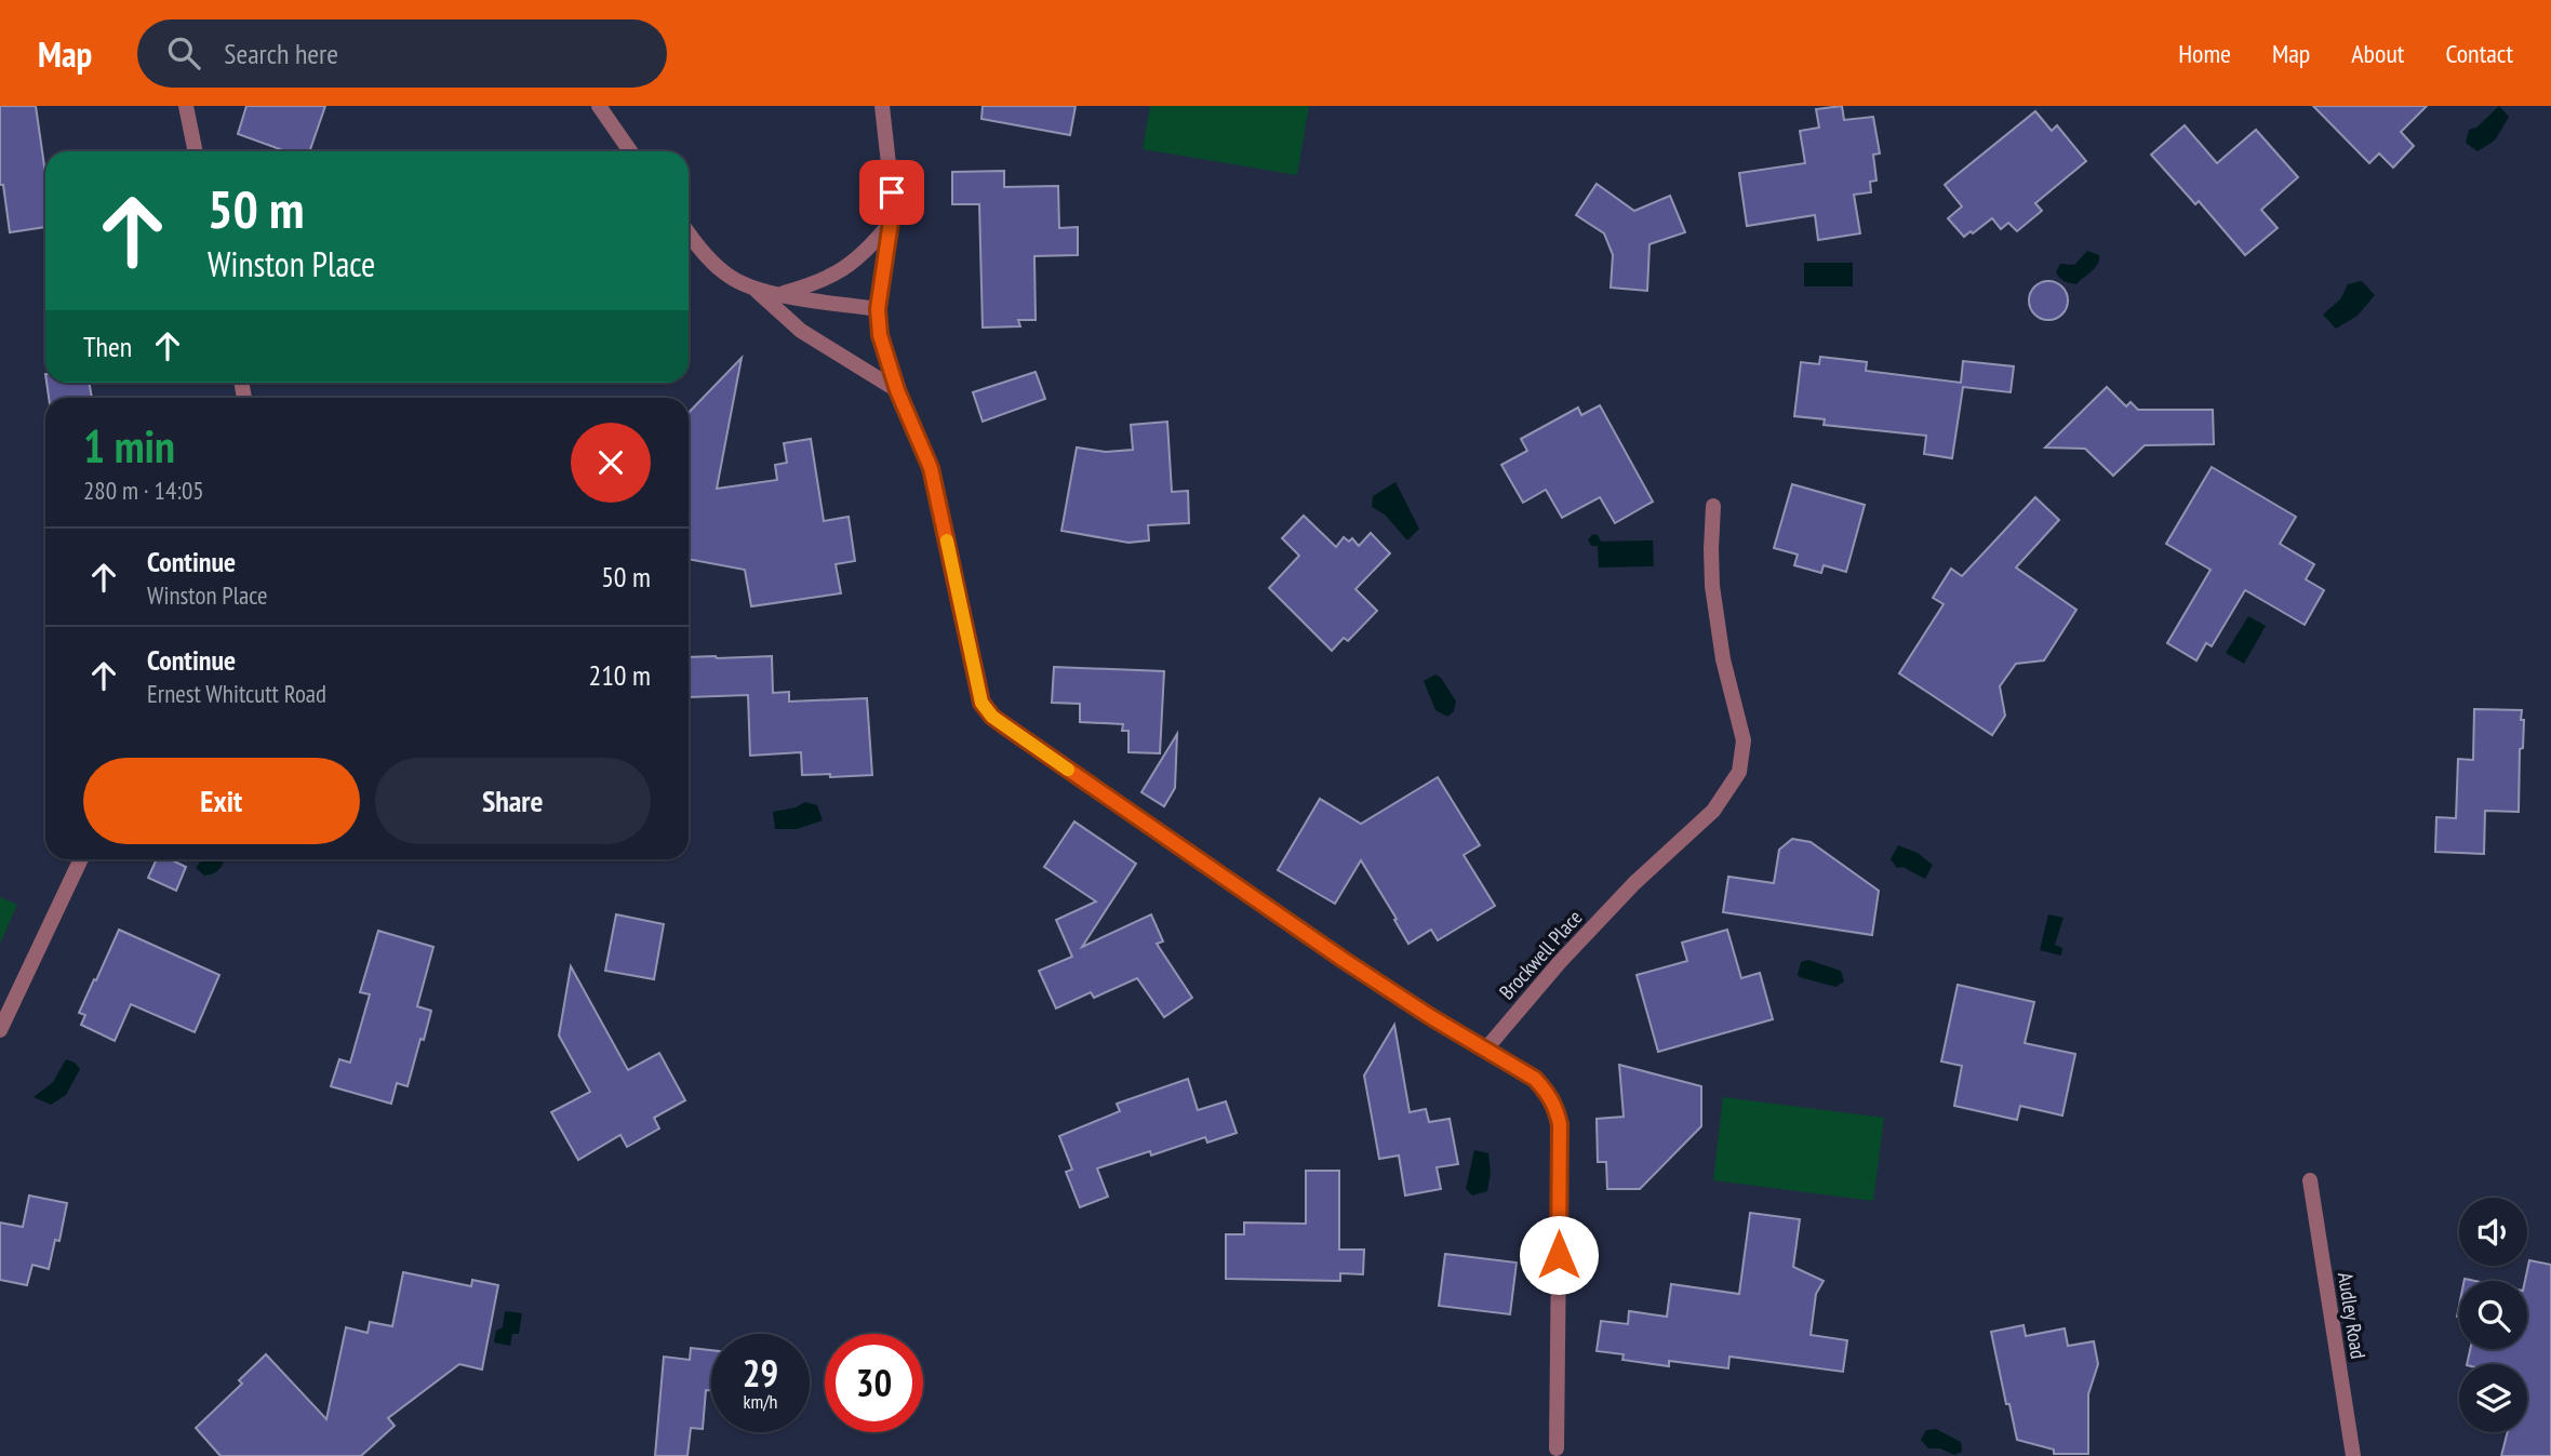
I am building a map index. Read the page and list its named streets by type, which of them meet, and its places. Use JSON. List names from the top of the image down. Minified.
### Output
{"streets":{"street":["Brockwell Place","Audley Road"]},"page":{"header":"Map","search":"Search here","nav":["Home","Map","About","Contact"],"turn":["50 m","Winston Place"],"then":"Then","heading":["1 min","280 m · 14:05"],"list":[{"name":"Continue","note":"Winston Place","value":"50 m"},{"name":"Continue","note":"Ernest Whitcutt Road","value":"210 m"}],"buttons":["Exit","Share"],"speed":"29 km/h","limit":"30"}}
